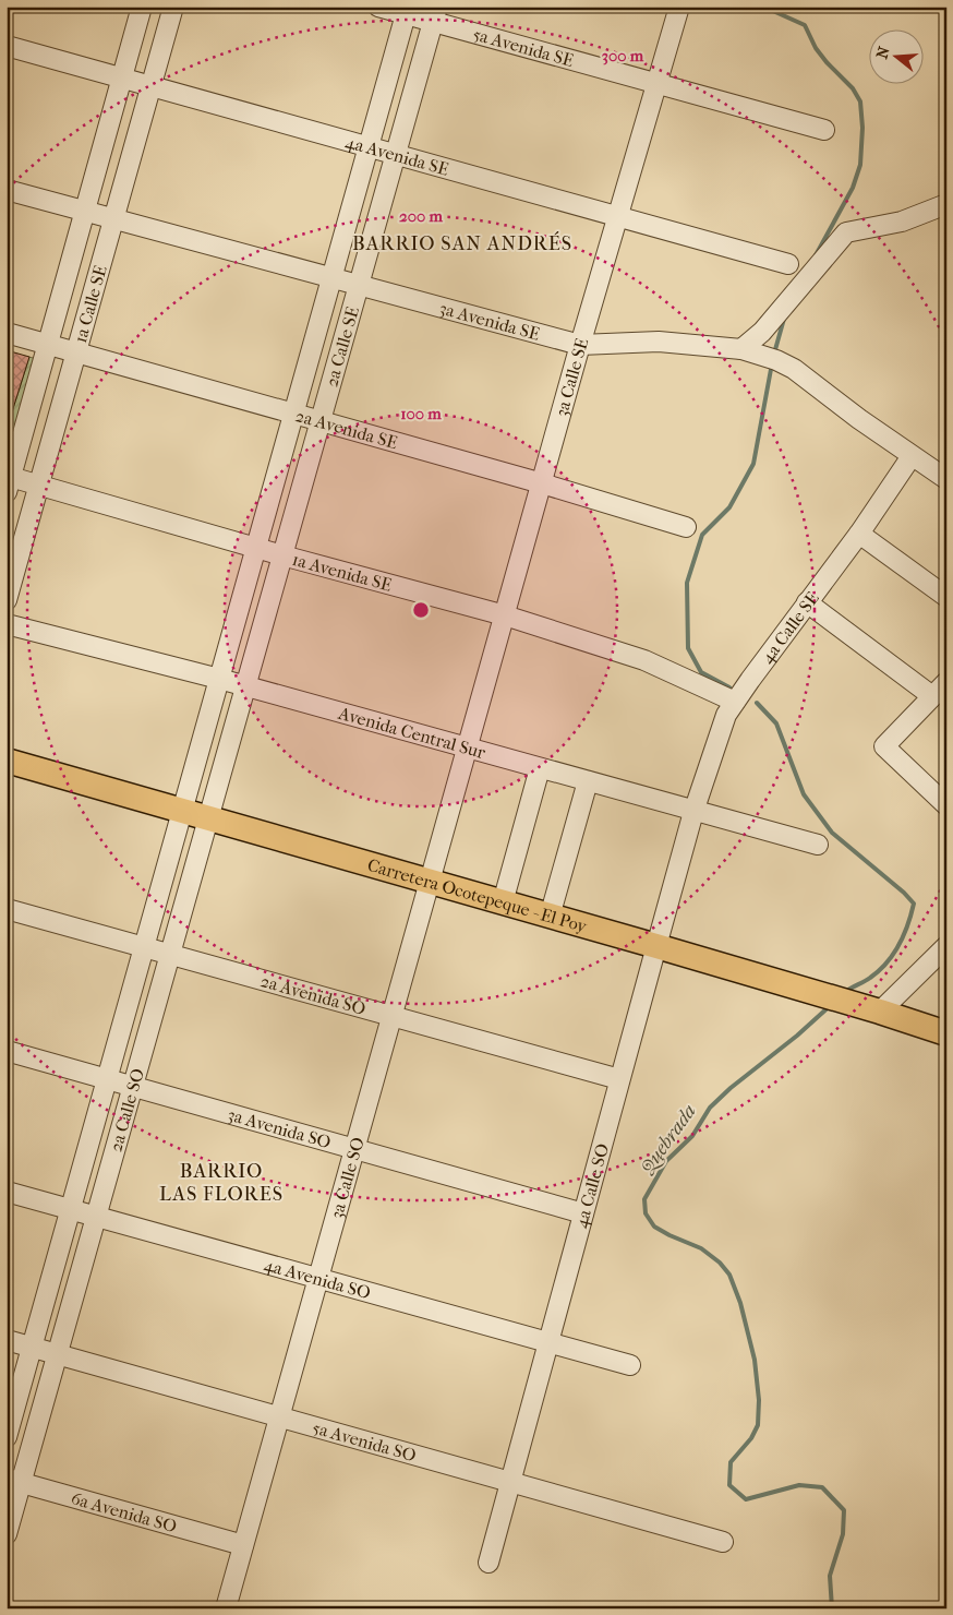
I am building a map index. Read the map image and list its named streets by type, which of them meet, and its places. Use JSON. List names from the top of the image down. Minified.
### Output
{"streets":{"main road":["Carretera Ocotepeque - El Poy"],"street":["5a Avenida SE","4a Avenida SE","1a Calle SE","3a Avenida SE","2a Calle SE","3a Calle SE","2a Avenida SE","1a Avenida SE","4a Calle SE","Avenida Central Sur","2a Avenida SO","2a Calle SO","3a Avenida SO","3a Calle SO","4a Calle SO","4a Avenida SO","5a Avenida SO","6a Avenida SO"]},"crossings":[["5a Avenida SE","2a Calle SE"],["5a Avenida SE","3a Calle SE"],["4a Avenida SE","1a Calle SE"],["4a Avenida SE","2a Calle SE"],["4a Avenida SE","3a Calle SE"],["1a Calle SE","3a Avenida SE"],["1a Calle SE","2a Avenida SE"],["1a Calle SE","1a Avenida SE"],["3a Avenida SE","2a Calle SE"],["3a Avenida SE","3a Calle SE"],["3a Avenida SE","4a Calle SE"],["2a Calle SE","2a Avenida SE"],["2a Calle SE","1a Avenida SE"],["2a Calle SE","Avenida Central Sur"],["2a Calle SE","2a Calle SO"],["3a Calle SE","2a Avenida SE"],["3a Calle SE","1a Avenida SE"],["3a Calle SE","Avenida Central Sur"],["3a Calle SE","3a Calle SO"],["1a Avenida SE","4a Calle SE"],["4a Calle SE","Avenida Central Sur"],["4a Calle SE","4a Calle SO"],["Avenida Central Sur","2a Calle SO"],["Avenida Central Sur","3a Calle SO"],["Avenida Central Sur","4a Calle SO"],["Carretera Ocotepeque - El Poy","2a Calle SO"],["Carretera Ocotepeque - El Poy","3a Calle SO"],["Carretera Ocotepeque - El Poy","4a Calle SO"],["2a Avenida SO","2a Calle SO"],["2a Avenida SO","3a Calle SO"],["2a Avenida SO","4a Calle SO"],["2a Calle SO","3a Avenida SO"],["2a Calle SO","4a Avenida SO"],["2a Calle SO","5a Avenida SO"],["2a Calle SO","6a Avenida SO"],["3a Avenida SO","3a Calle SO"],["3a Avenida SO","4a Calle SO"],["3a Calle SO","4a Avenida SO"],["3a Calle SO","5a Avenida SO"],["3a Calle SO","6a Avenida SO"],["4a Calle SO","4a Avenida SO"],["4a Calle SO","5a Avenida SO"]],"districts":["BARRIO SAN ANDRÉS","BARRIO LAS FLORES"],"water":["Quebrada"],"north":"left","rings":["300 m","200 m","100 m"]}
